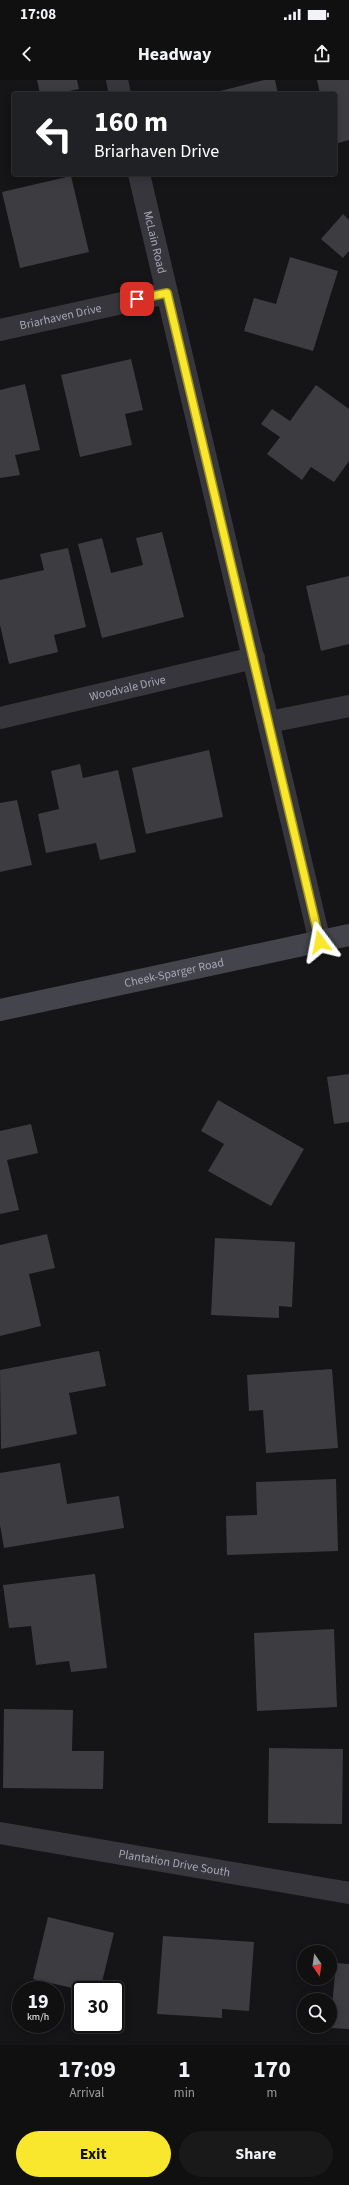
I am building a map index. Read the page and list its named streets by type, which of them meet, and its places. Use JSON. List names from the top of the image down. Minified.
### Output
{"streets":{"main road":["Cheek-Sparger Road"],"street":["McLain Road","Briarhaven Drive","Woodvale Drive","Plantation Drive South"]},"crossings":[["McLain Road","Briarhaven Drive"],["McLain Road","Woodvale Drive"],["McLain Road","Cheek-Sparger Road"]],"north":"bottom","page":{"status":"17:08","header":"Headway","turn":["160 m","Briarhaven Drive"],"speed":"19 km/h","limit":"30","eta":["17:09","Arrival","1","min","170","m"],"buttons":["Exit","Share"]}}
